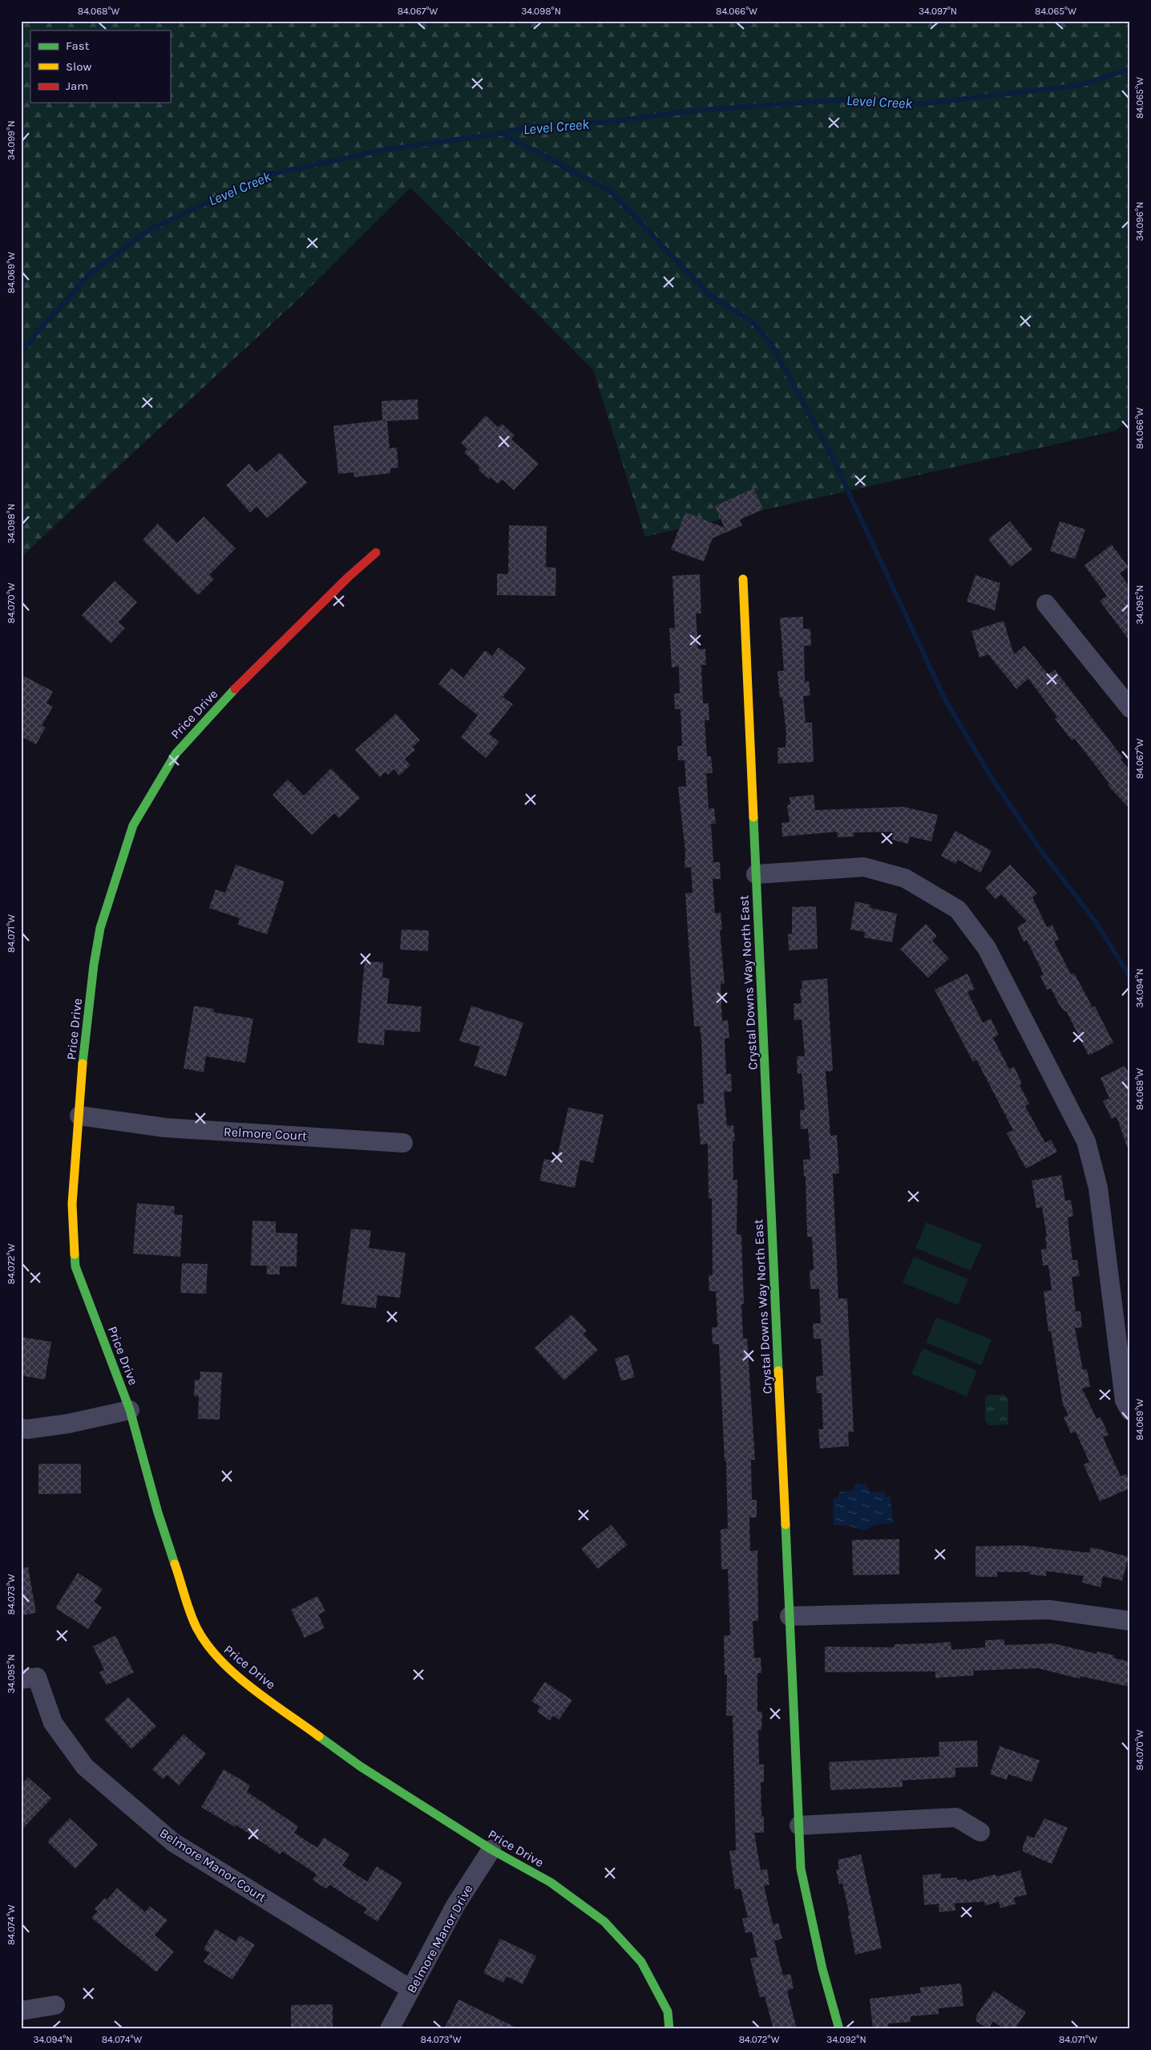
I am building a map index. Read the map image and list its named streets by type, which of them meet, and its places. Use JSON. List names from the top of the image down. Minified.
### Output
{"streets":{"street":["Price Drive","Crystal Downs Way North East","Relmore Court","Belmore Manor Court","Belmore Manor Drive"]},"crossings":[["Price Drive","Relmore Court"],["Price Drive","Belmore Manor Drive"],["Belmore Manor Court","Belmore Manor Drive"]],"water":["Level Creek"],"legend":["Fast","Slow","Jam"],"coordinates":["84.068°W","84.067°W","34.098°N","84.066°W","34.097°N","84.065°W","34.099°N","34.096°N","84.069°W","84.070°W","34.095°N","84.071°W","34.094°N","84.072°W","84.073°W","84.074°W","34.092°N"]}
